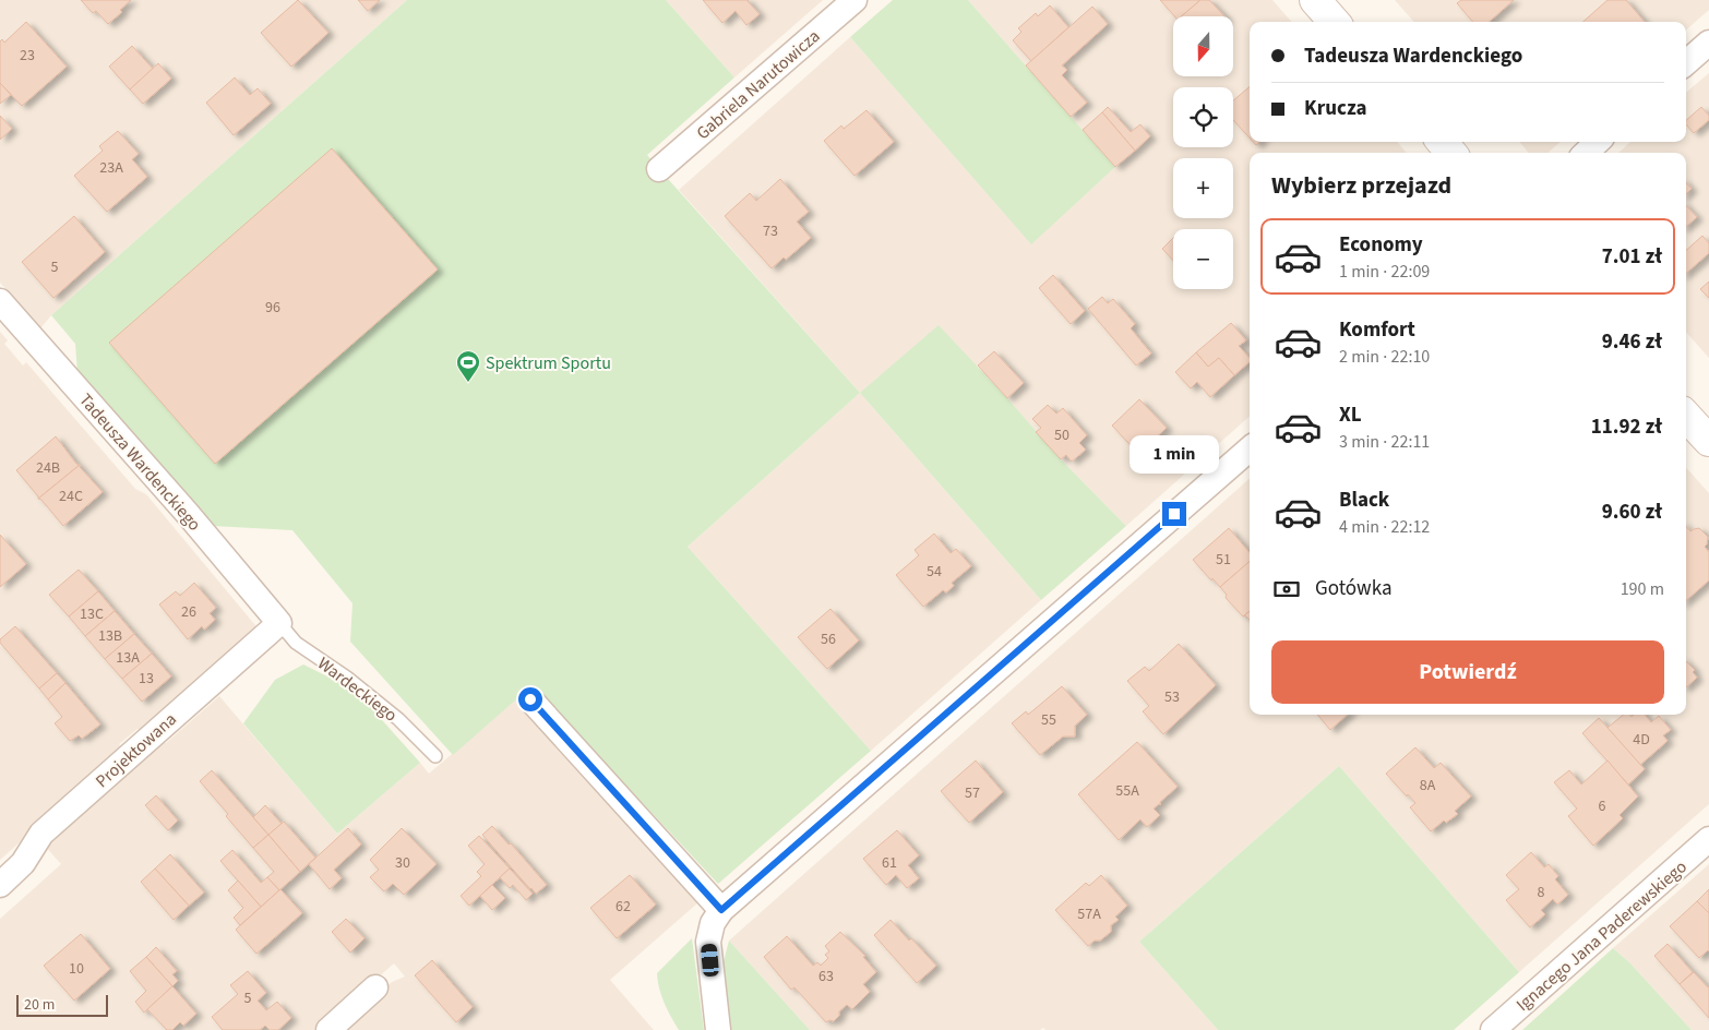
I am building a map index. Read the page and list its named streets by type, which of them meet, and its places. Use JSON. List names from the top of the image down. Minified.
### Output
{"streets":{"street":["Gabriela Narutowicza","Tadeusza Wardenckiego","Projektowana","Ignacego Jana Paderewskiego"],"lane":["Wardeckiego"]},"crossings":[["Tadeusza Wardenckiego","Wardeckiego"],["Tadeusza Wardenckiego","Projektowana"],["Wardeckiego","Projektowana"]],"places":{"sports":["Spektrum Sportu"]},"house_numbers":["23","23A","73","5","96","50","24B","24C","51","54","26","13C","13B","56","13A","13","53","55","4D","8A","55A","57","6","30","61","8","62","57A","10","63","5"],"scale_bar":"20 m","north":"bottom","page":{"map_buttons":["+","−"],"banner":["Tadeusza Wardenckiego","Krucza"],"heading":"Wybierz przejazd","list":[{"name":"Economy","note":"1 min · 22:09","value":"7.01 zł"},{"name":"Komfort","note":"2 min · 22:10","value":"9.46 zł"},{"name":"XL","note":"3 min · 22:11","value":"11.92 zł"},{"name":"Black","note":"4 min · 22:12","value":"9.60 zł"}],"bubble":"1 min","pay":["Gotówka","190 m"],"buttons":"Potwierdź","scale":"20 m"}}
